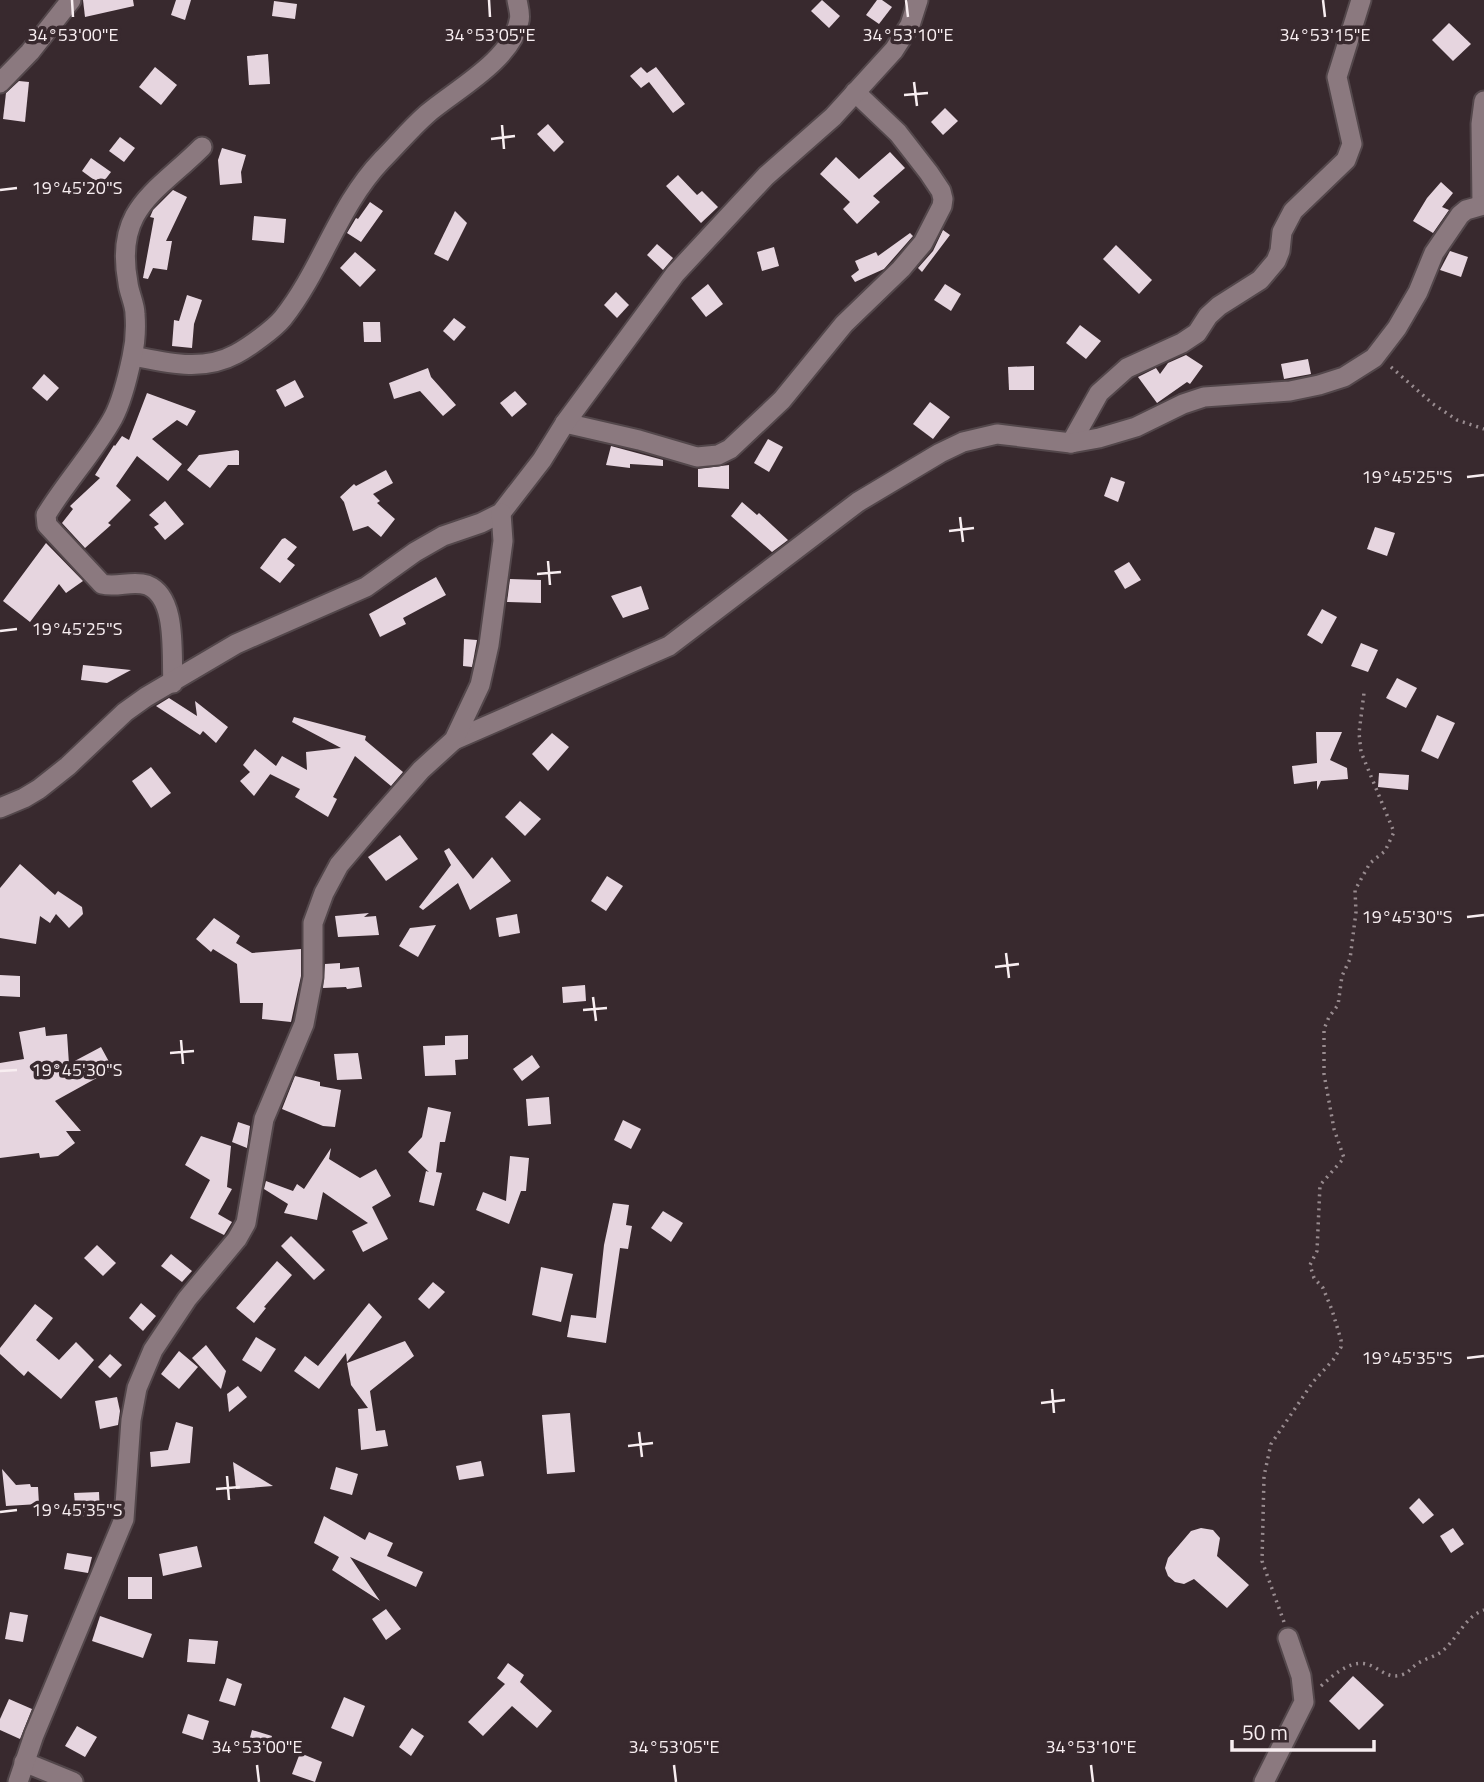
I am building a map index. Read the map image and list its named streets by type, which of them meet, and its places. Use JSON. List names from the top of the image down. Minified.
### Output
{"scale_bar":"50 m","coordinates":["34°53'00\"E","34°53'05\"E","34°53'10\"E","34°53'15\"E","19°45'20\"S","19°45'25\"S","19°45'30\"S","19°45'35\"S"]}
